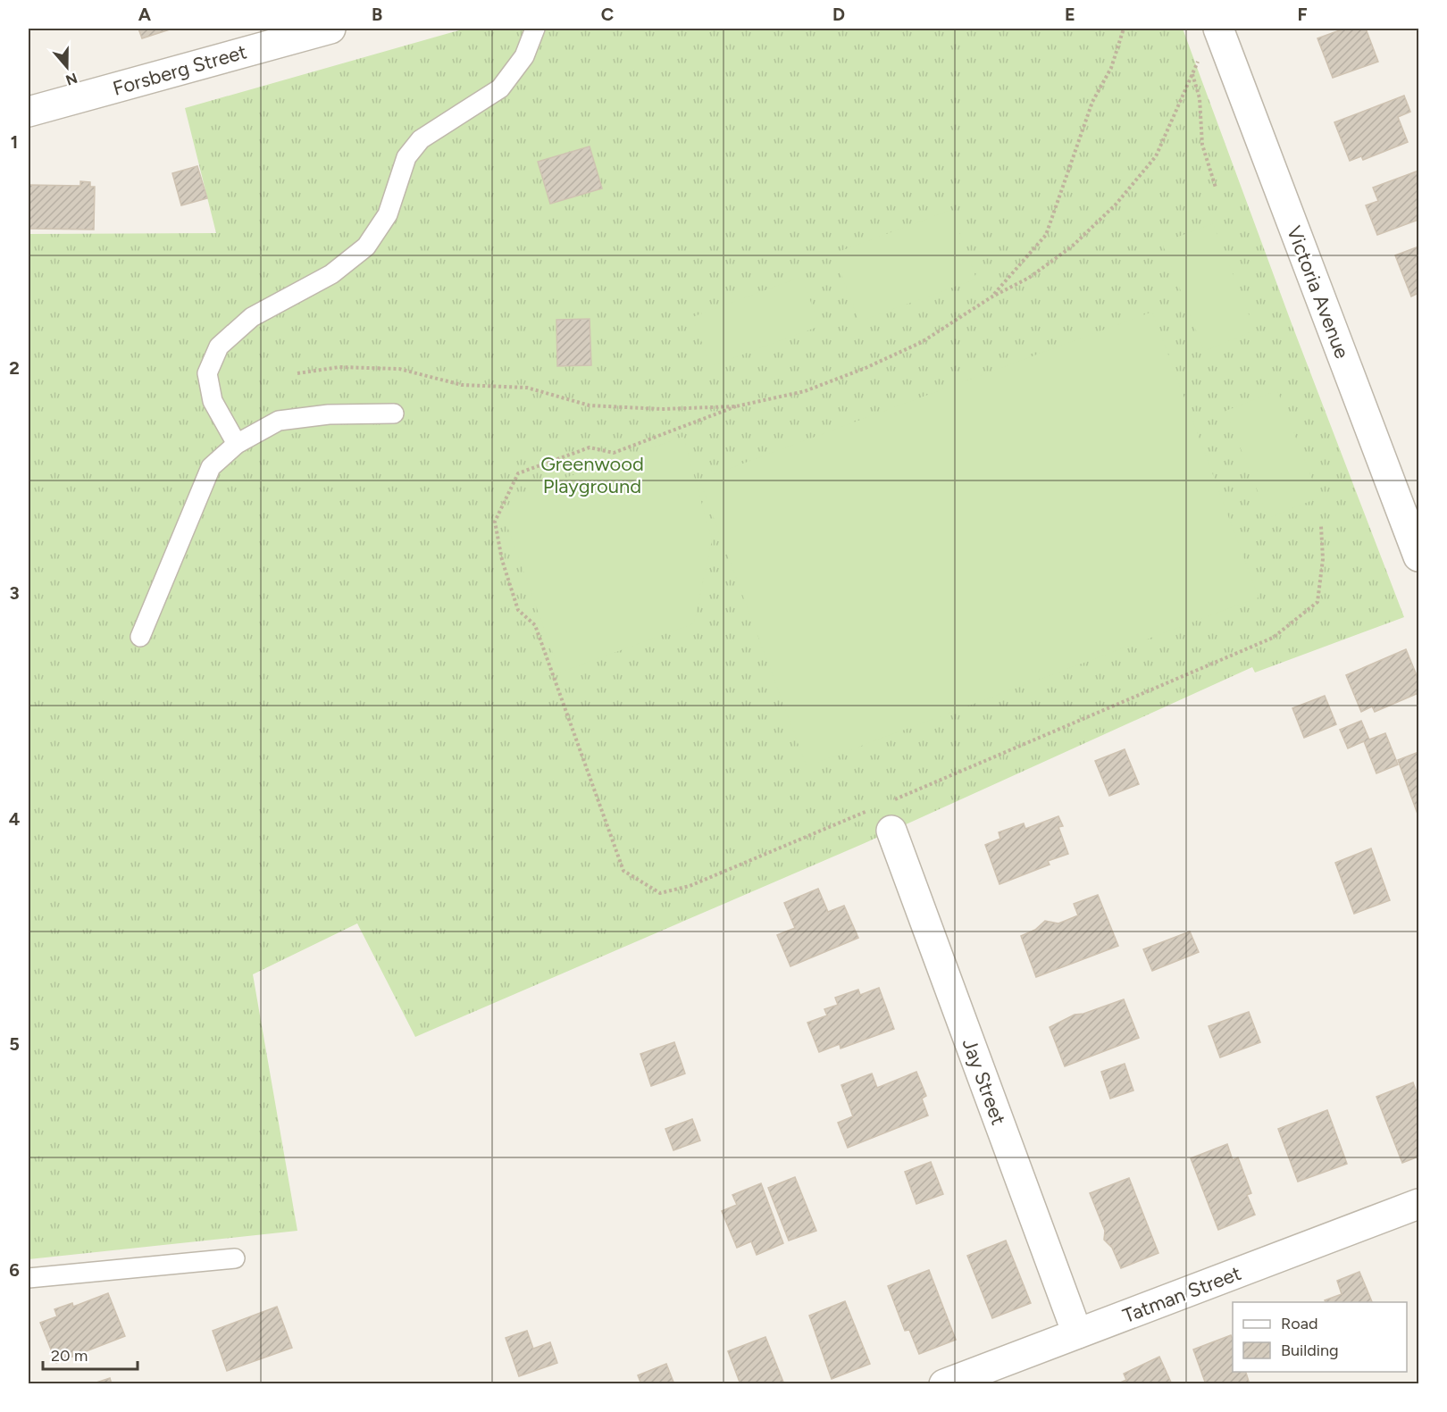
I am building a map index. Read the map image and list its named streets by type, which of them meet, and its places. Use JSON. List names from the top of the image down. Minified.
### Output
{"streets":{"street":["Forsberg Street","Victoria Avenue","Jay Street","Tatman Street"]},"crossings":[["Jay Street","Tatman Street"]],"parks":["Greenwood Playground"],"legend":["Road","Building"],"scale_bar":"20 m","north":"bottom","grid":{"columns":["A","B","C","D","E","F"],"rows":["1","2","3","4","5","6"]}}
